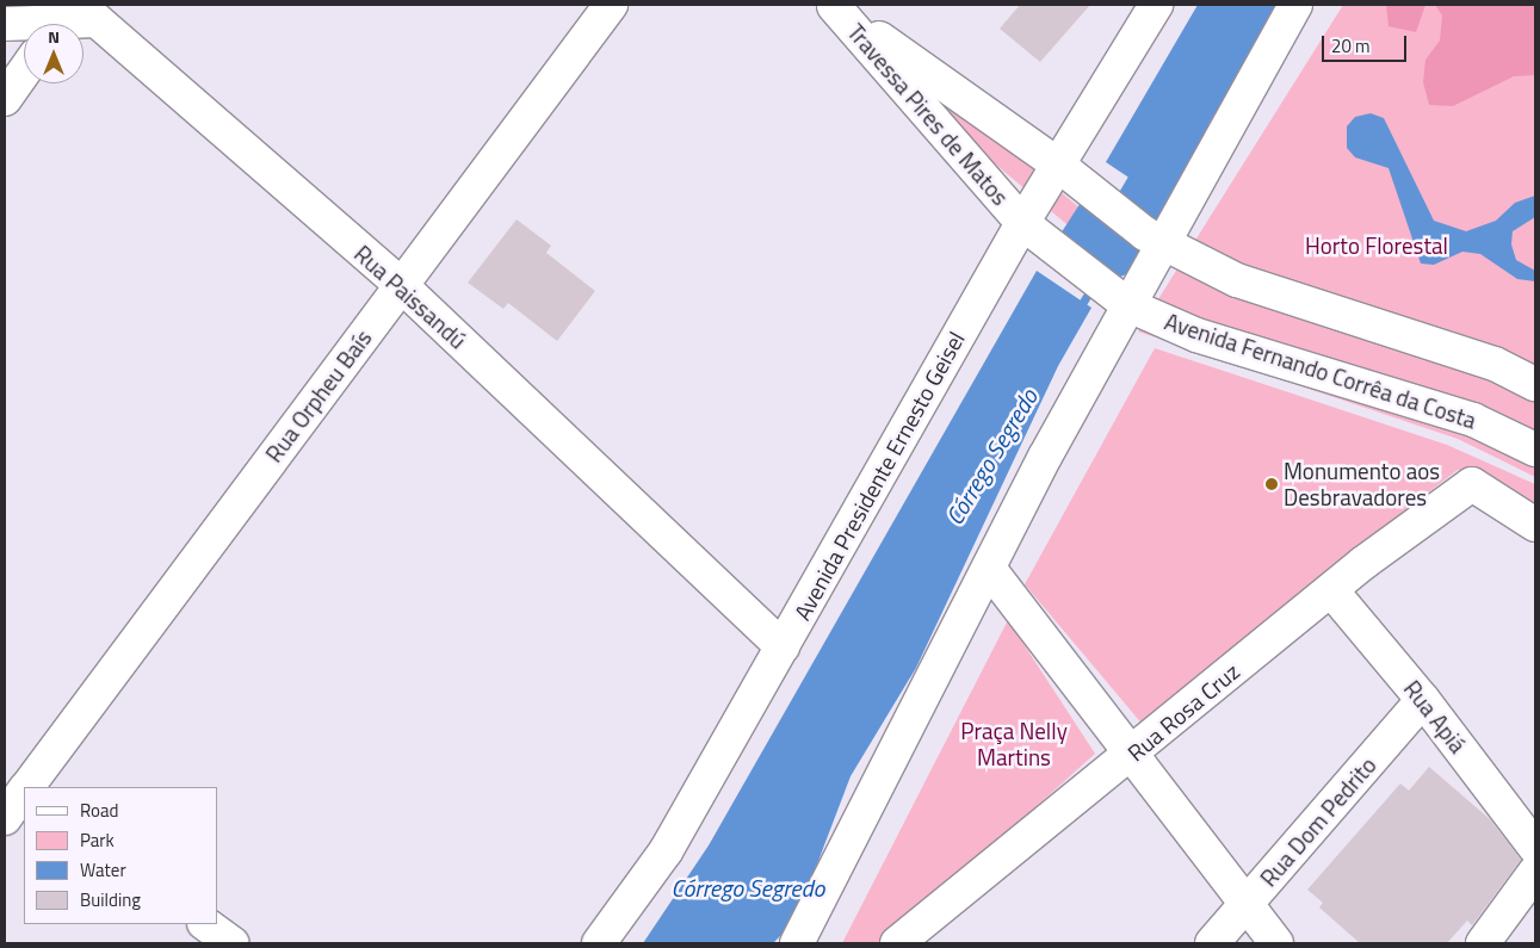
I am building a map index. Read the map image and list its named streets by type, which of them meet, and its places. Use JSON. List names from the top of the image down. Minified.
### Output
{"streets":{"street":["Travessa Pires de Matos","Rua Paissandú","Avenida Fernando Corrêa da Costa","Rua Orpheu Baís","Avenida Presidente Ernesto Geisel","Rua Rosa Cruz","Rua Apiá","Rua Dom Pedrito"]},"crossings":[["Travessa Pires de Matos","Avenida Fernando Corrêa da Costa"],["Travessa Pires de Matos","Avenida Presidente Ernesto Geisel"],["Rua Paissandú","Rua Orpheu Baís"],["Rua Paissandú","Avenida Presidente Ernesto Geisel"],["Avenida Fernando Corrêa da Costa","Avenida Presidente Ernesto Geisel"],["Rua Rosa Cruz","Rua Apiá"],["Rua Apiá","Rua Dom Pedrito"]],"water":["Córrego Segredo"],"parks":["Horto Florestal","Praça Nelly Martins"],"places":["Monumento aos Desbravadores"],"legend":["Road","Park","Water","Building"],"scale_bar":"20 m","north":"top"}
